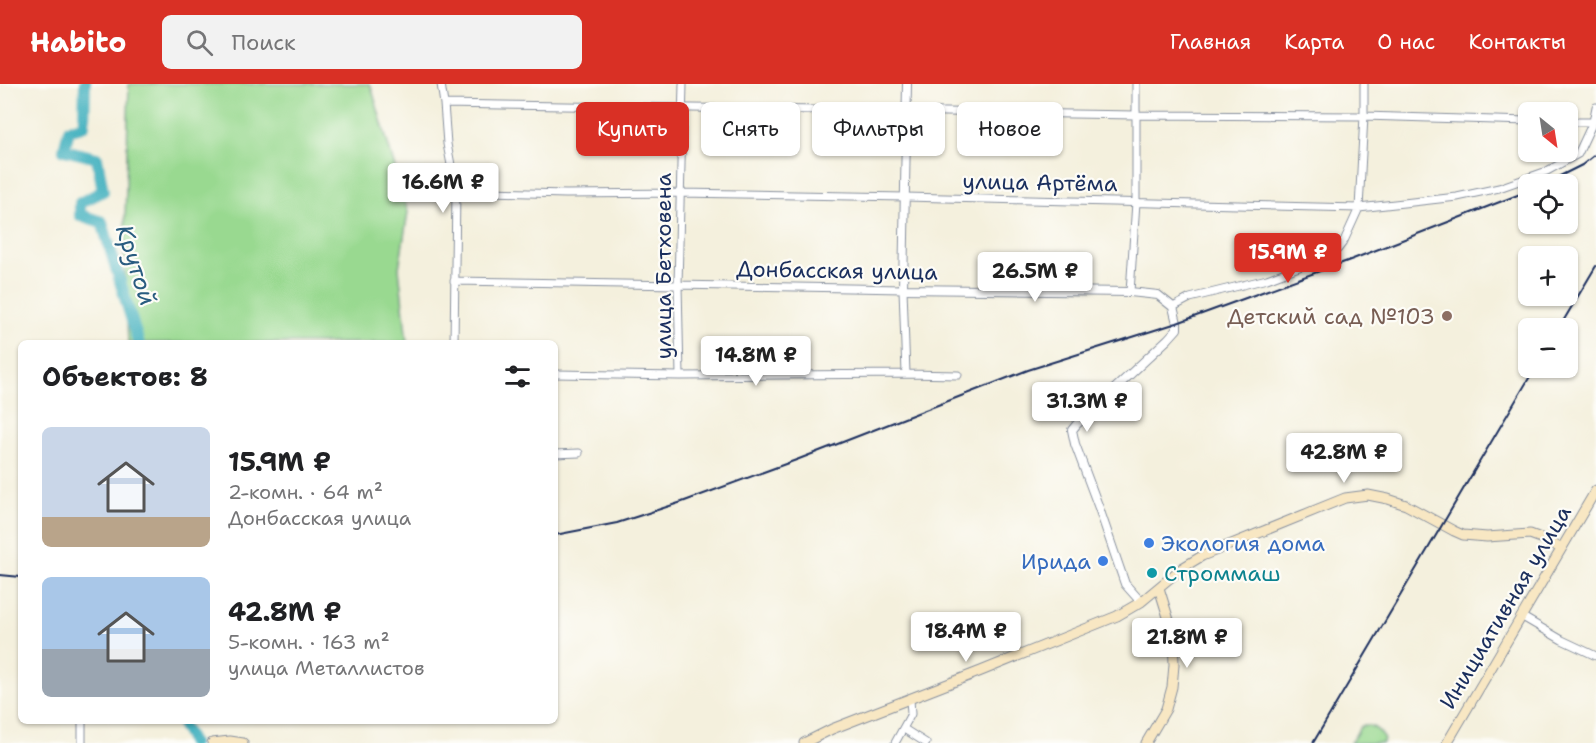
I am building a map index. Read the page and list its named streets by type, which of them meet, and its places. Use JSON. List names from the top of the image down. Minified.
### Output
{"streets":{"main road":["Инициативная улица"],"street":["улица Артёма","улица Бетховена","Донбасская улица"]},"crossings":[["улица Артёма","улица Бетховена"],["улица Бетховена","Донбасская улица"]],"water":["Крутой"],"places":["Детский сад №103","Экология дома","Ирида","Строммаш"],"north":"bottom right","page":{"header":"Habito","search":"Поиск","nav":["Главная","Карта","О нас","Контакты"],"map_buttons":["+","−"],"chip":["Купить","Снять","Фильтры","Новое"],"price":["16.6M ₽","15.9M ₽","26.5M ₽","14.8M ₽","31.3M ₽","42.8M ₽","18.4M ₽","21.8M ₽"],"heading":"Объектов: 8","list":[{"name":"15.9M ₽","note":"2-комн. · 64 m² · Донбасская улица"},{"name":"42.8M ₽","note":"5-комн. · 163 m² · улица Металлистов"}]}}
